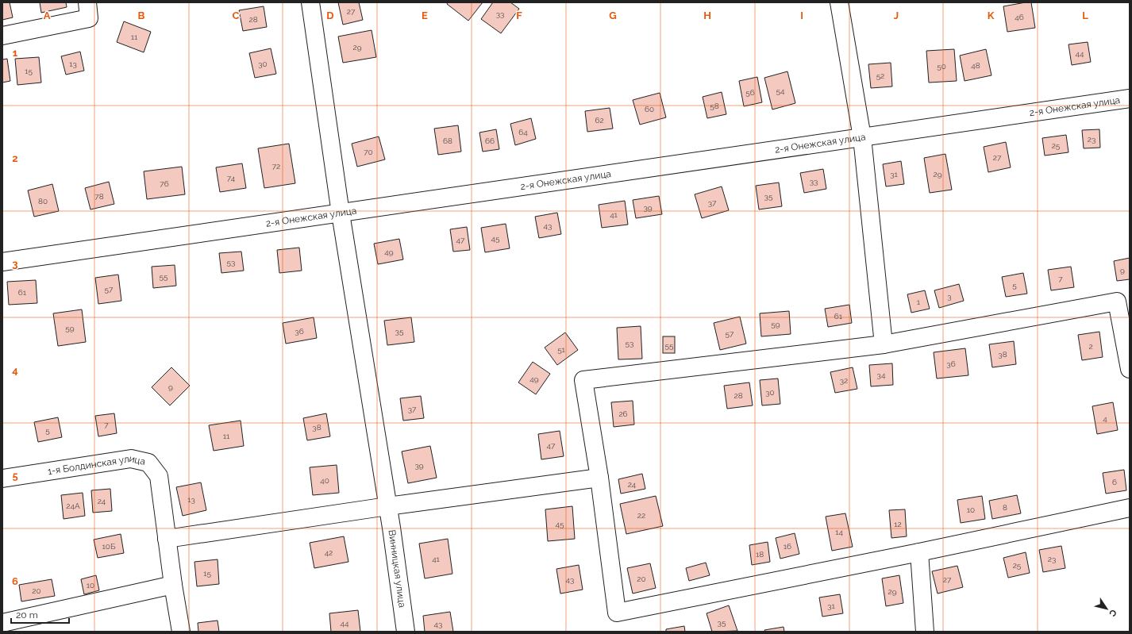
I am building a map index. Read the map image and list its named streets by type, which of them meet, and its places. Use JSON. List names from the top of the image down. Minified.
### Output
{"streets":{"street":["2-я Онежская улица","1-я Болдинская улица","Винницкая улица"]},"crossings":[["2-я Онежская улица","Винницкая улица"]],"house_numbers":["27","33","46","28","11","29","44","13","30","48","50","15","52","54","56","58","60","62","64","23","68","66","25","70","27","72","31","29","74","33","76","78","35","80","37","39","41","43","45","47","49","53","9","55","7","5","57","61","3","1","61","59","59","36","35","57","53","55","2","51","38","36","34","49","32","9","30","28","37","26","4","7","38","5","11","47","39","40","6","24","13","24","24А","8","10","22","45","12","14","10Б","16","42","18","41","23","25","15","20","43","27","10","20","29","31","35","44","43"],"scale_bar":"20 m","north":"bottom right","grid":{"columns":["A","B","C","D","E","F","G","H","I","J","K","L"],"rows":["1","2","3","4","5","6"]}}
